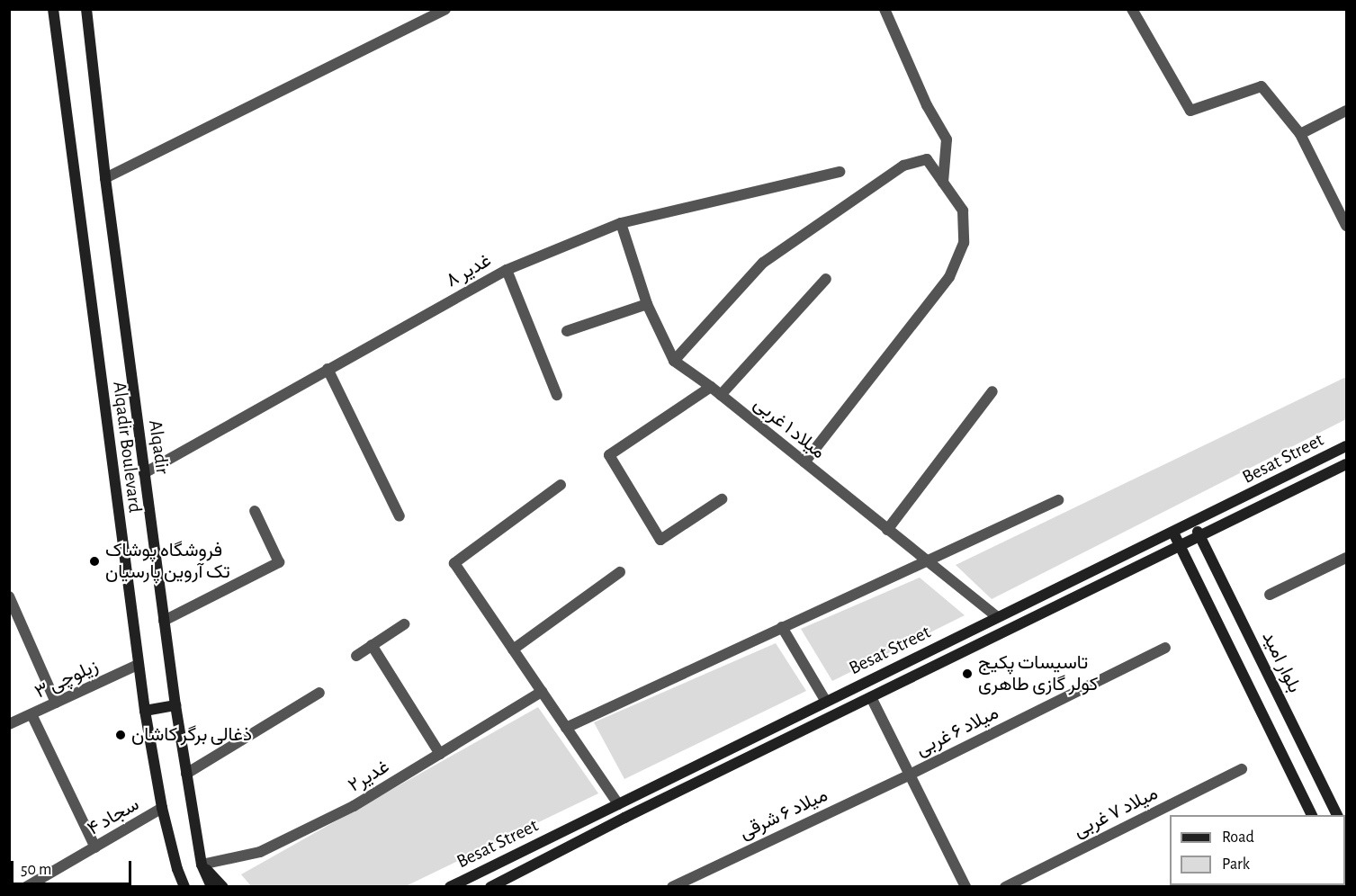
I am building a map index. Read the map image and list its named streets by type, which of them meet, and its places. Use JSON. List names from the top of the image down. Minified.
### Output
{"streets":{"main road":["Alqadir Boulevard","Alqadir","Besat Street","بلوار امید"],"street":["غدیر ۸","میلاد ۱ غربی","زیلوچی ۳","میلاد ۶ غربی","غدیر۲","میلاد ۷ غربی","میلاد ۶ شرقی","سجاد ۴"]},"crossings":[["غدیر ۸","میلاد ۱ غربی"],["غدیر ۸","Alqadir"],["میلاد ۱ غربی","Besat Street"],["Alqadir Boulevard","زیلوچی ۳"],["Alqadir Boulevard","سجاد ۴"],["Alqadir","غدیر۲"],["Besat Street","بلوار امید"],["میلاد ۶ غربی","میلاد ۶ شرقی"]],"places":["فروشگاه پوشاک تک آروین پارسیان","تاسیسات پکیج کولر گازی طاهری","ذغالی برگر کاشان"],"legend":["Road","Park"],"scale_bar":"50 m"}
